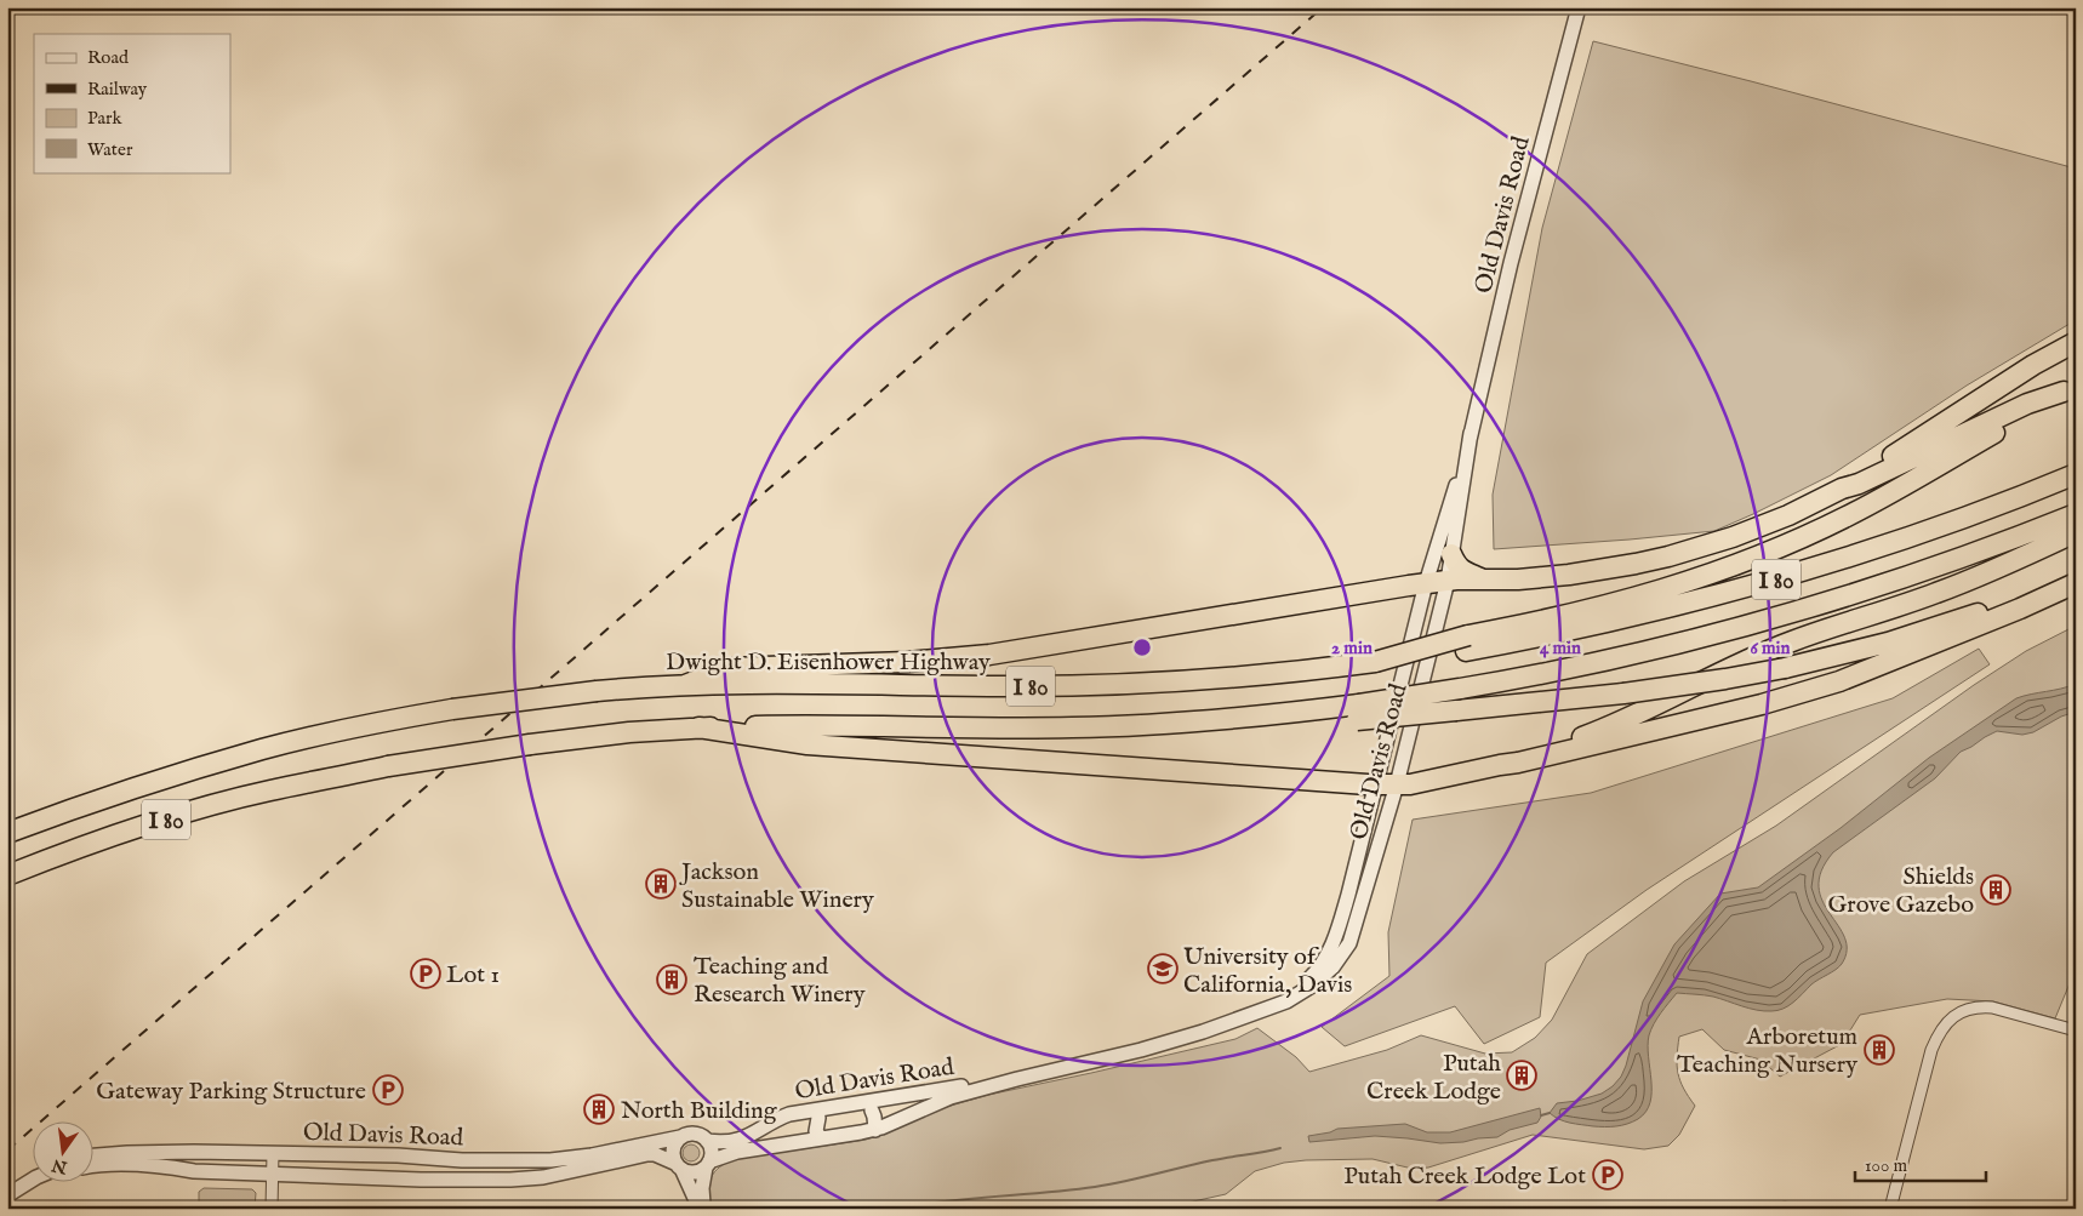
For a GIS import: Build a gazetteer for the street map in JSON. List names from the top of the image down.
{
  "streets": {
    "highway": ["I 80", "Dwight D. Eisenhower Highway"],
    "street": ["Old Davis Road"]
  },
  "places": {
    "building": [
      "Jackson Sustainable Winery",
      "Shields Grove Gazebo",
      "Teaching and Research Winery",
      "Arboretum Teaching Nursery",
      "Putah Creek Lodge",
      "North Building"
    ],
    "school or university": ["University of California, Davis"],
    "parking": ["Lot 1", "Gateway Parking Structure", "Putah Creek Lodge Lot"]
  },
  "legend": [
    "Road",
    "Railway",
    "Park",
    "Water"
  ],
  "scale_bar": "100 m",
  "north": "bottom",
  "rings": ["2 min", "4 min", "6 min"]
}
